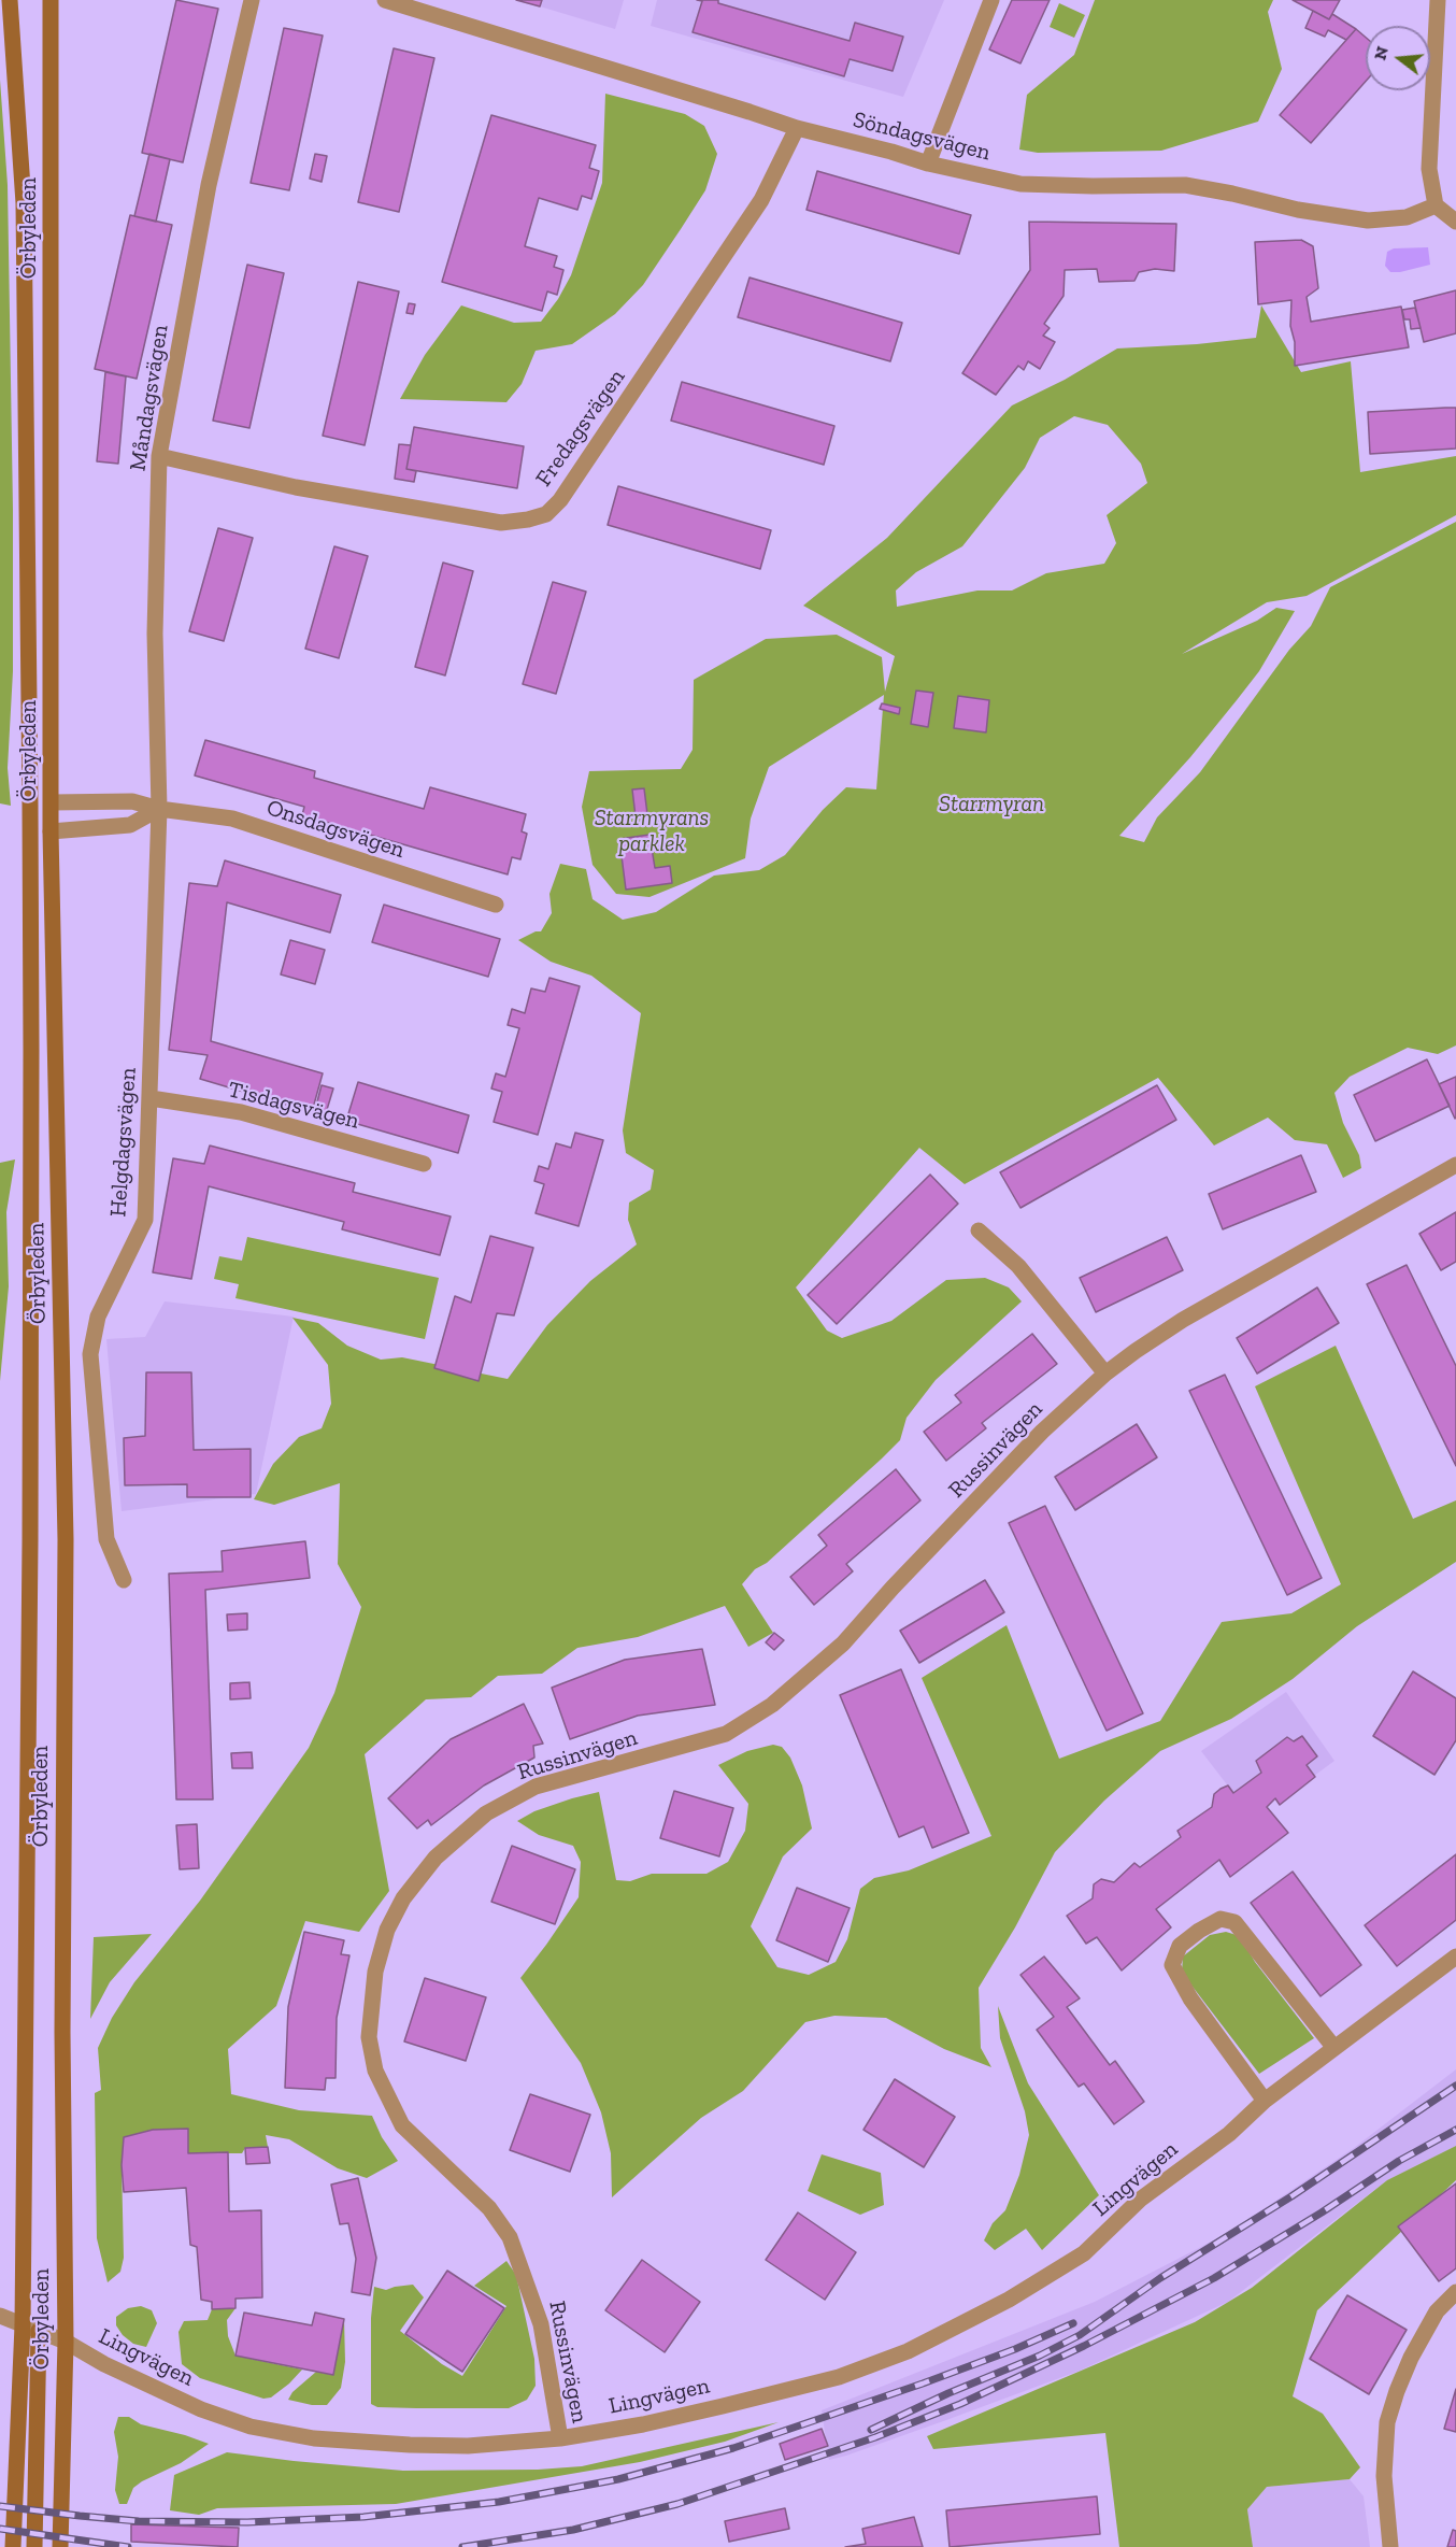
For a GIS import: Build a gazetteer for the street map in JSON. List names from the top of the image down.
{
  "streets": {
    "main road": ["Örbyleden"],
    "street": [
      "Söndagsvägen",
      "Måndagsvägen",
      "Fredagsvägen",
      "Onsdagsvägen",
      "Tisdagsvägen",
      "Helgdagsvägen",
      "Russinvägen",
      "Lingvägen"
    ]
  },
  "crossings": [
    ["Söndagsvägen", "Fredagsvägen"],
    ["Örbyleden", "Onsdagsvägen"],
    ["Örbyleden", "Lingvägen"],
    ["Måndagsvägen", "Fredagsvägen"],
    ["Måndagsvägen", "Onsdagsvägen"],
    ["Måndagsvägen", "Helgdagsvägen"],
    ["Onsdagsvägen", "Helgdagsvägen"],
    ["Tisdagsvägen", "Helgdagsvägen"],
    ["Russinvägen", "Lingvägen"]
  ],
  "parks": ["Starrmyran", "Starrmyrans parklek"],
  "north": "left"
}
